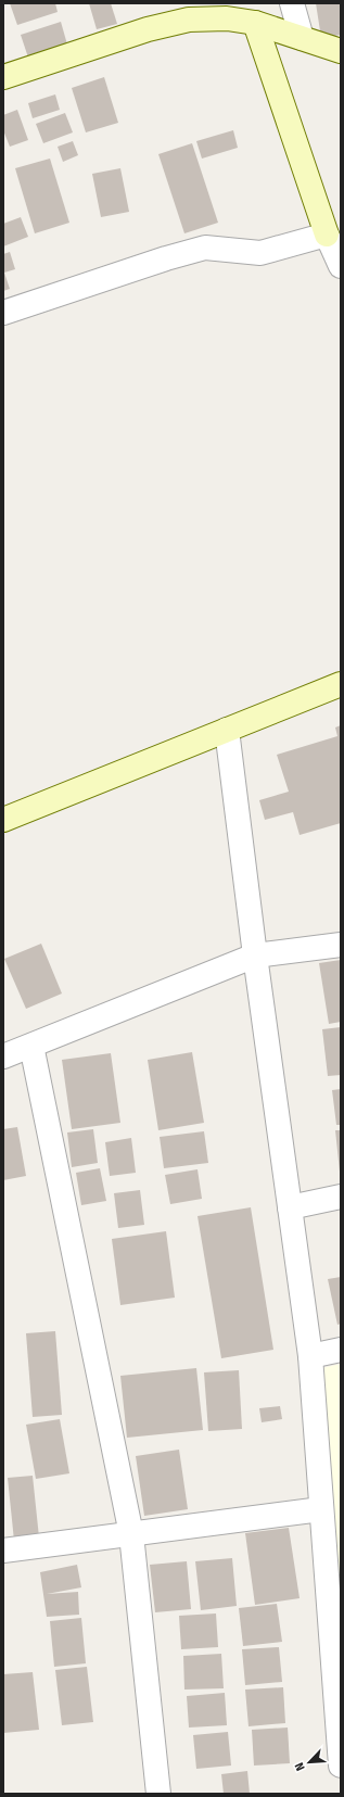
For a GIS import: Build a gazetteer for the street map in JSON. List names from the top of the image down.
{
  "north": "bottom left"
}
